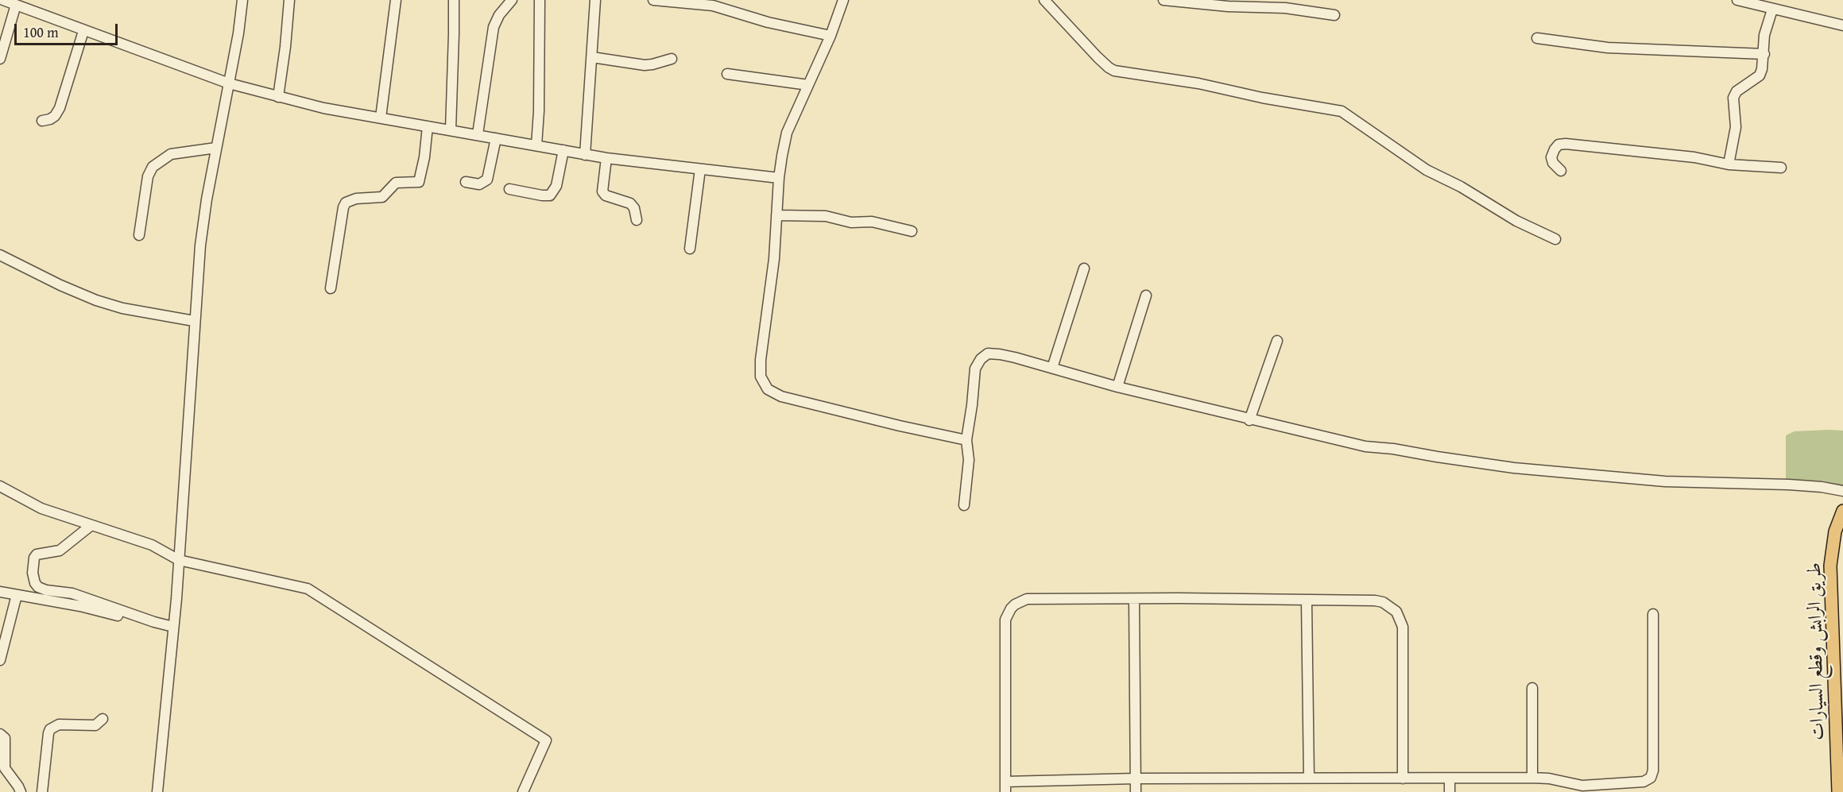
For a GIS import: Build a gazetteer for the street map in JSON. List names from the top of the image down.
{
  "streets": {
    "main road": ["طريق الرابش وقطع السيارات"]
  },
  "scale_bar": "100 m"
}
